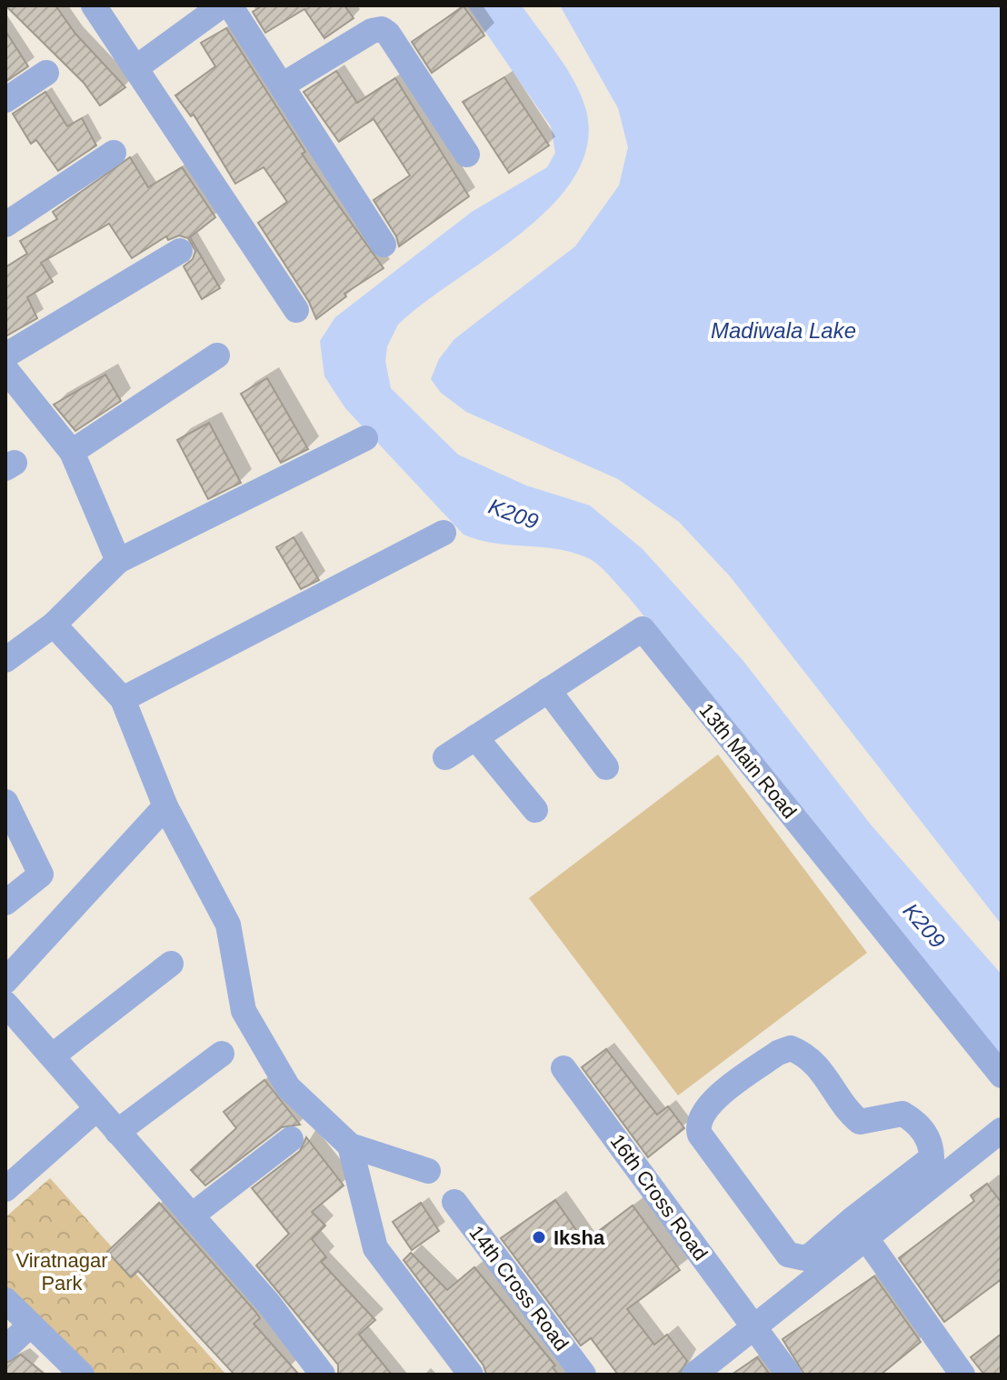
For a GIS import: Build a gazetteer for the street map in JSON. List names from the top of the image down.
{
  "streets": {
    "street": ["13th Main Road", "16th Cross Road", "14th Cross Road"]
  },
  "water": ["Madiwala Lake", "K209"],
  "parks": ["Viratnagar Park"],
  "places": ["Iksha"]
}
